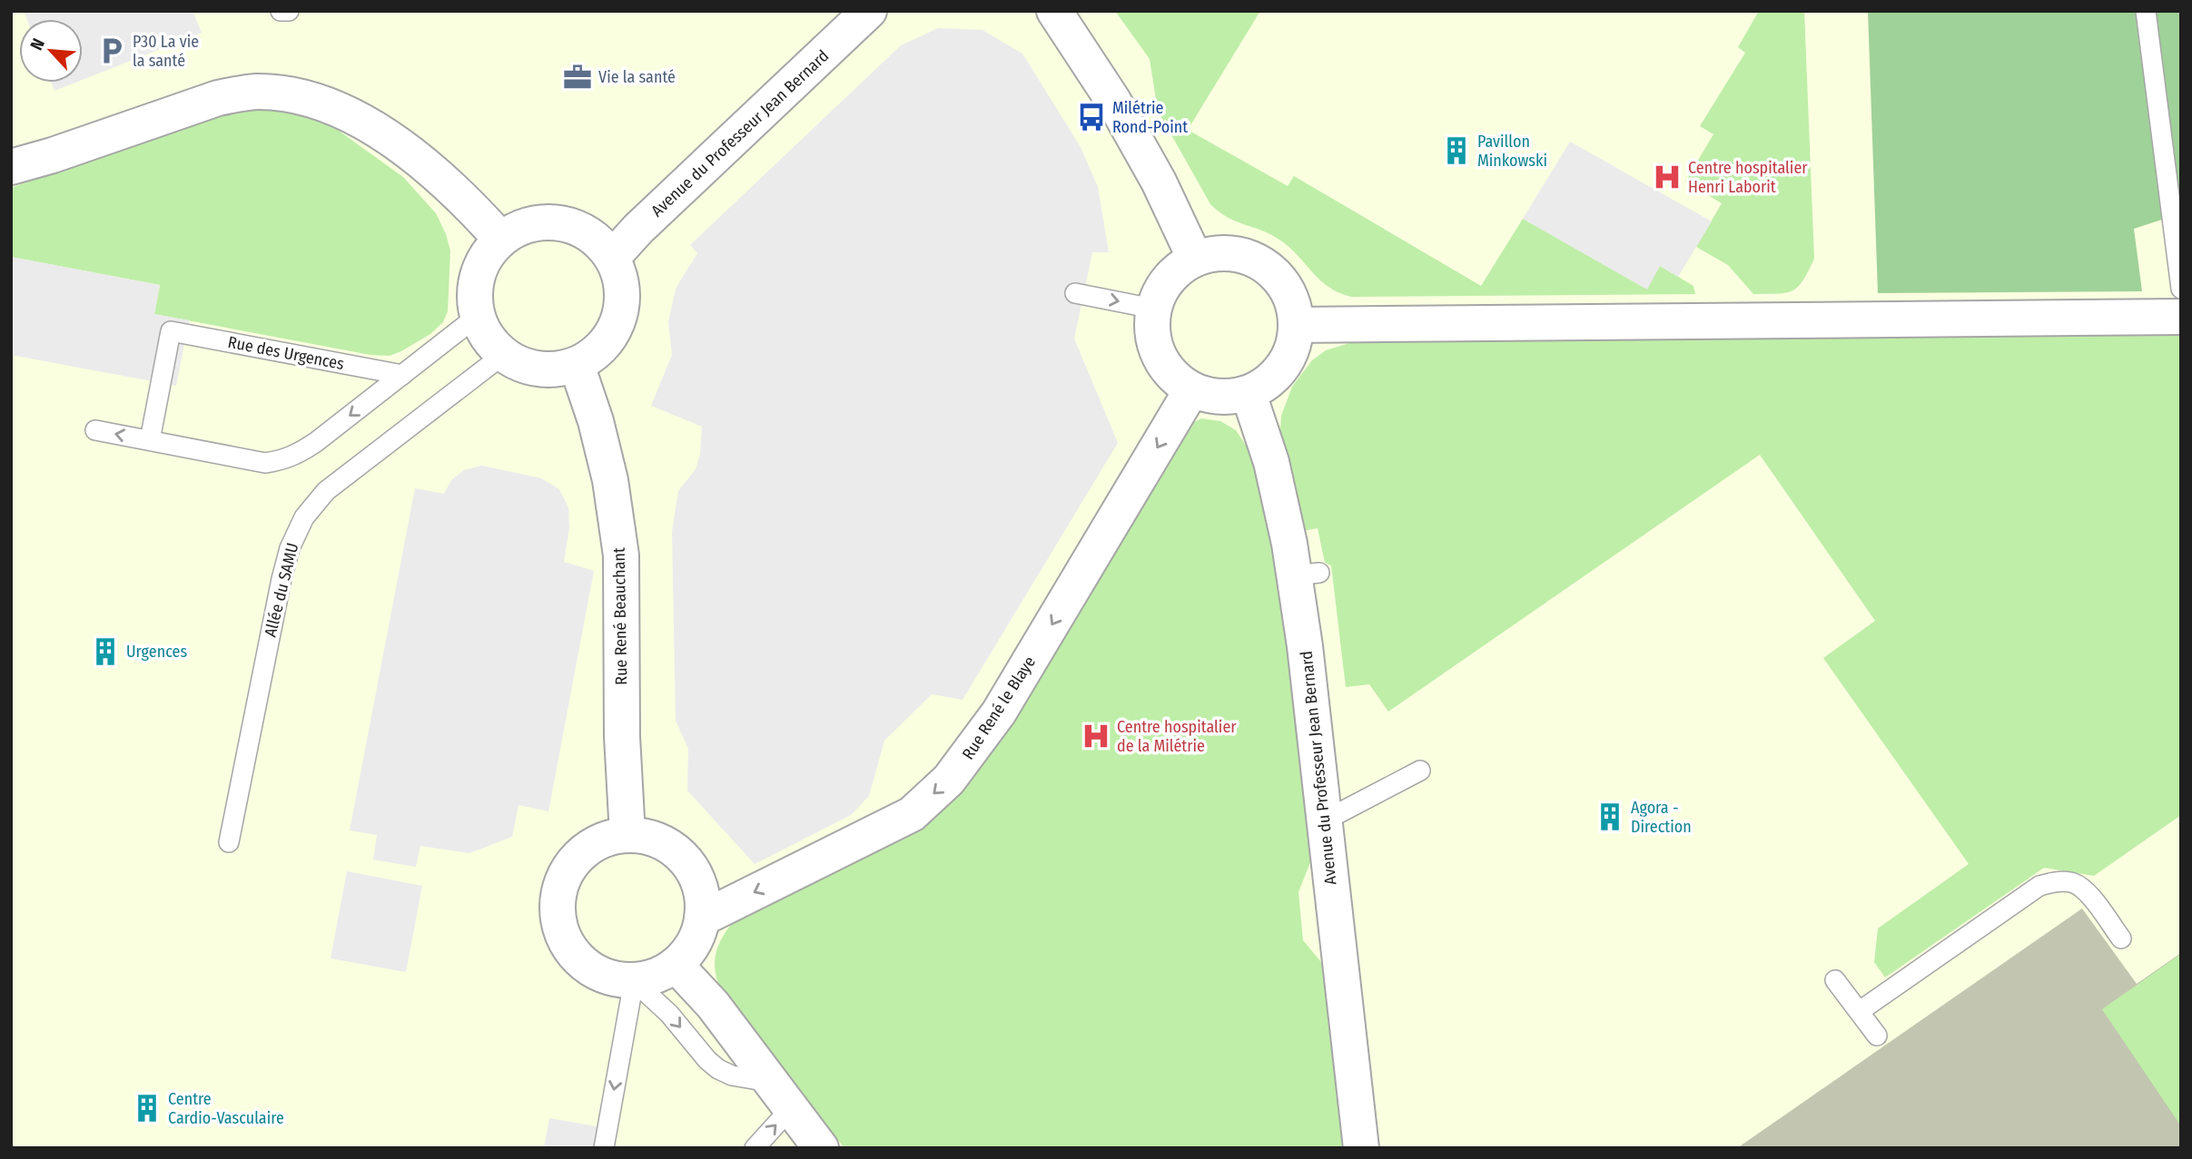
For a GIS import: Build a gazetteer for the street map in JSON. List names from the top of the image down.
{
  "streets": {
    "street": ["Avenue du Professeur Jean Bernard", "Rue René Beauchant", "Rue René le Blaye"],
    "lane": ["Rue des Urgences", "Allée du SAMU"]
  },
  "crossings": [
    ["Avenue du Professeur Jean Bernard", "Allée du SAMU"],
    ["Avenue du Professeur Jean Bernard", "Rue René Beauchant"],
    ["Avenue du Professeur Jean Bernard", "Rue René le Blaye"],
    ["Allée du SAMU", "Rue René Beauchant"],
    ["Rue René Beauchant", "Rue René le Blaye"]
  ],
  "one_way": ["Rue René le Blaye"],
  "places": {
    "parking": ["P30 La vie la santé"],
    "office": ["Vie la santé"],
    "bus stop": ["Milétrie Rond-Point"],
    "building": [
      "Pavillon Minkowski",
      "Urgences",
      "Agora - Direction",
      "Centre Cardio-Vasculaire"
    ],
    "hospital": ["Centre hospitalier Henri Laborit", "Centre hospitalier de la Milétrie"]
  },
  "north": "top left"
}
